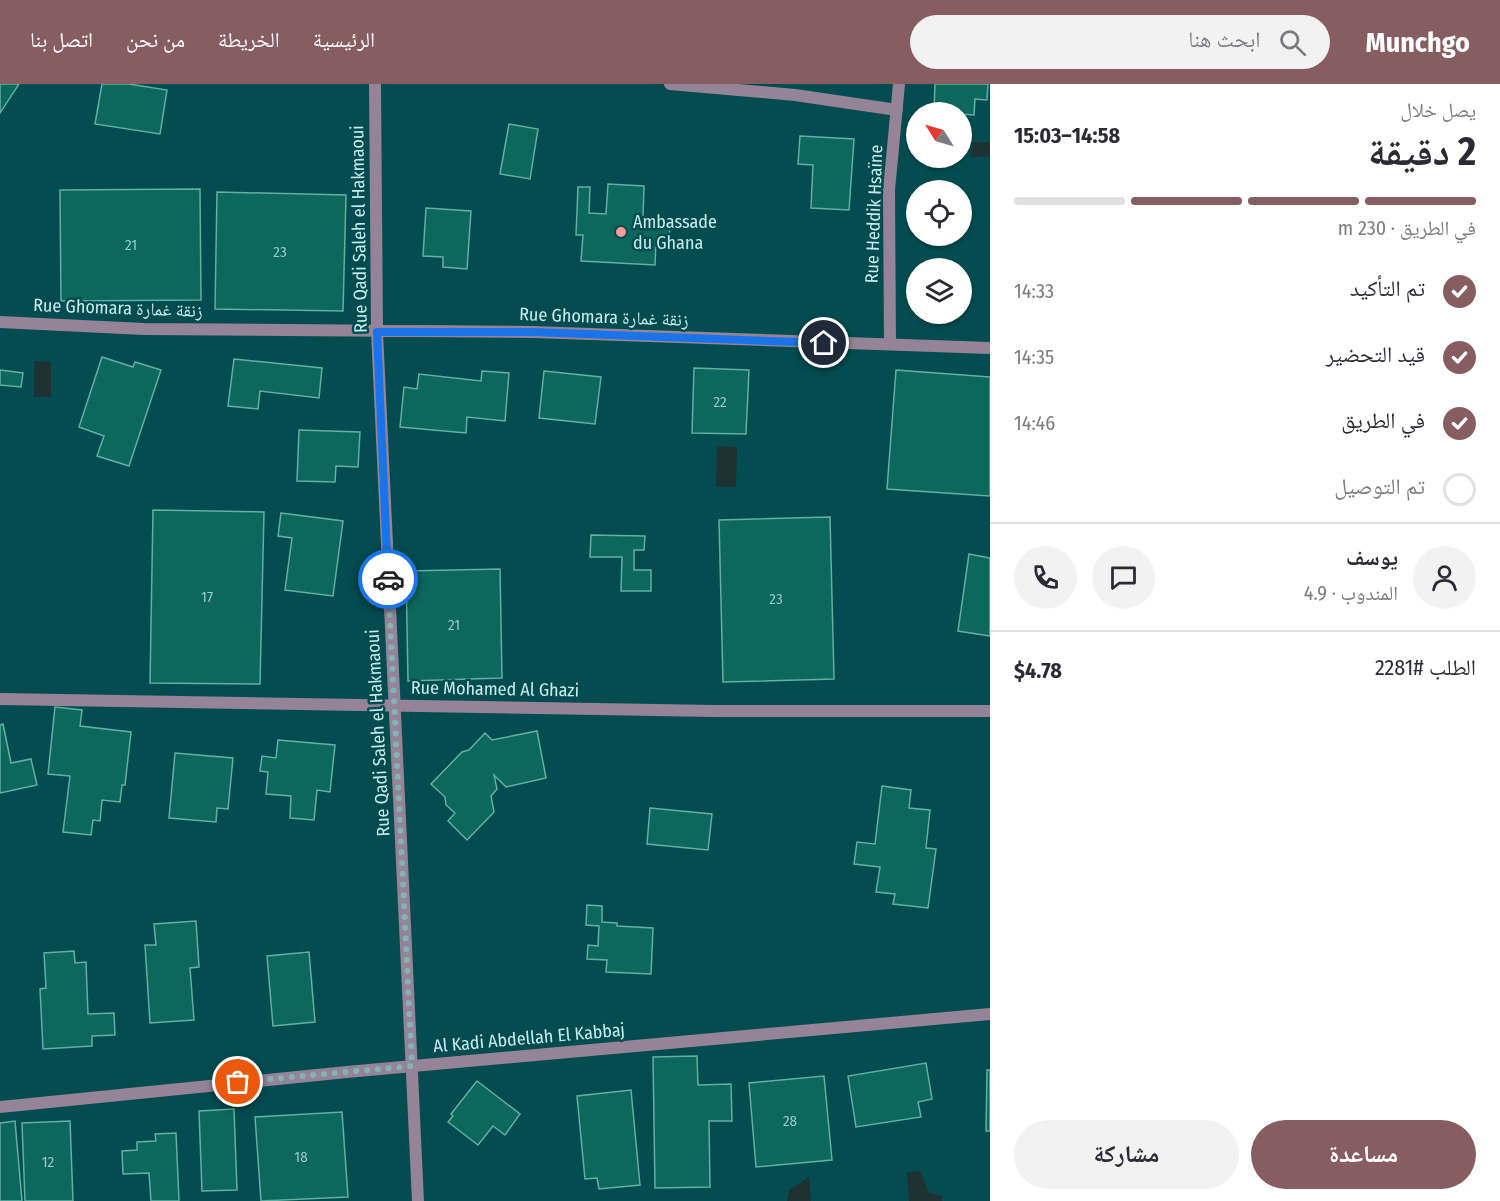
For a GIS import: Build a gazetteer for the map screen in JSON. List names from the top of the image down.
{
  "streets": {
    "street": [
      "Rue Heddik Hsaïne",
      "Rue Qadi Saleh el Hakmaoui",
      "Rue Ghomara زنقة غمارة",
      "Rue Mohamed Al Ghazi",
      "Al Kadi Abdellah El Kabbaj"
    ]
  },
  "crossings": [
    ["Rue Heddik Hsaïne", "Rue Ghomara زنقة غمارة"],
    ["Rue Qadi Saleh el Hakmaoui", "Rue Ghomara زنقة غمارة"],
    ["Rue Qadi Saleh el Hakmaoui", "Rue Mohamed Al Ghazi"],
    ["Rue Qadi Saleh el Hakmaoui", "Al Kadi Abdellah El Kabbaj"]
  ],
  "places": ["Ambassade du Ghana"],
  "house_numbers": [
    "21",
    "23",
    "22",
    "17",
    "23",
    "21",
    "28",
    "18",
    "12"
  ],
  "north": "top left",
  "page": {
    "header": "Munchgo",
    "search": "ابحث هنا",
    "nav": [
      "الرئيسية",
      "الخريطة",
      "من نحن",
      "اتصل بنا"
    ],
    "heading": ["2 دقيقة", "يصل خلال", "14:58–15:03"],
    "panel": [
      "يوسف",
      "المندوب · 4.9",
      "الطلب #2281",
      "$4.78"
    ],
    "bar": "في الطريق · 230 m",
    "list": [
      ["تم التأكيد", "14:33"],
      ["قيد التحضير", "14:35"],
      ["في الطريق", "14:46"],
      "تم التوصيل"
    ],
    "buttons": ["مساعدة", "مشاركة"]
  }
}
